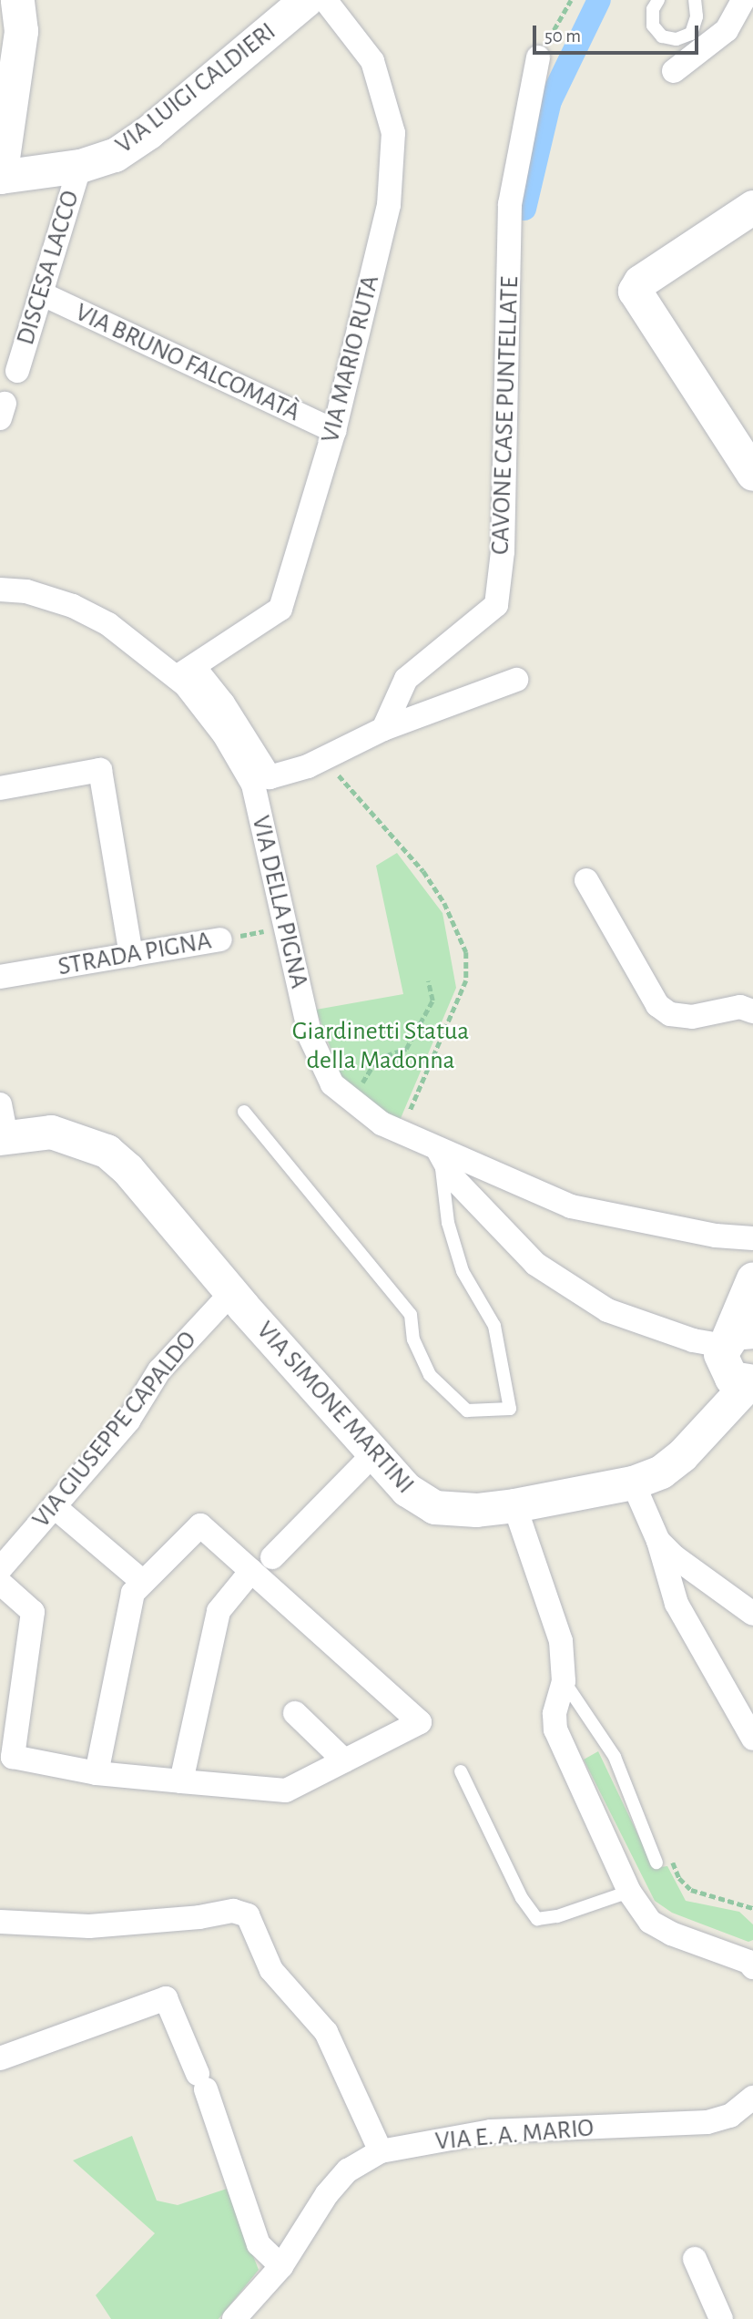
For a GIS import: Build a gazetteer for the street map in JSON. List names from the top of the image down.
{
  "streets": {
    "main road": ["VIA LUIGI CALDIERI", "VIA SIMONE MARTINI"],
    "street": [
      "DISCESA LACCO",
      "VIA MARIO RUTA",
      "VIA BRUNO FALCOMATÀ",
      "CAVONE CASE PUNTELLATE",
      "VIA DELLA PIGNA",
      "STRADA PIGNA",
      "VIA GIUSEPPE CAPALDO",
      "VIA E. A. MARIO"
    ]
  },
  "crossings": [
    ["VIA LUIGI CALDIERI", "DISCESA LACCO"],
    ["DISCESA LACCO", "VIA BRUNO FALCOMATÀ"],
    ["VIA MARIO RUTA", "VIA BRUNO FALCOMATÀ"],
    ["VIA MARIO RUTA", "VIA DELLA PIGNA"],
    ["VIA SIMONE MARTINI", "VIA GIUSEPPE CAPALDO"]
  ],
  "parks": ["Giardinetti Statua della Madonna"],
  "scale_bar": "50 m"
}
